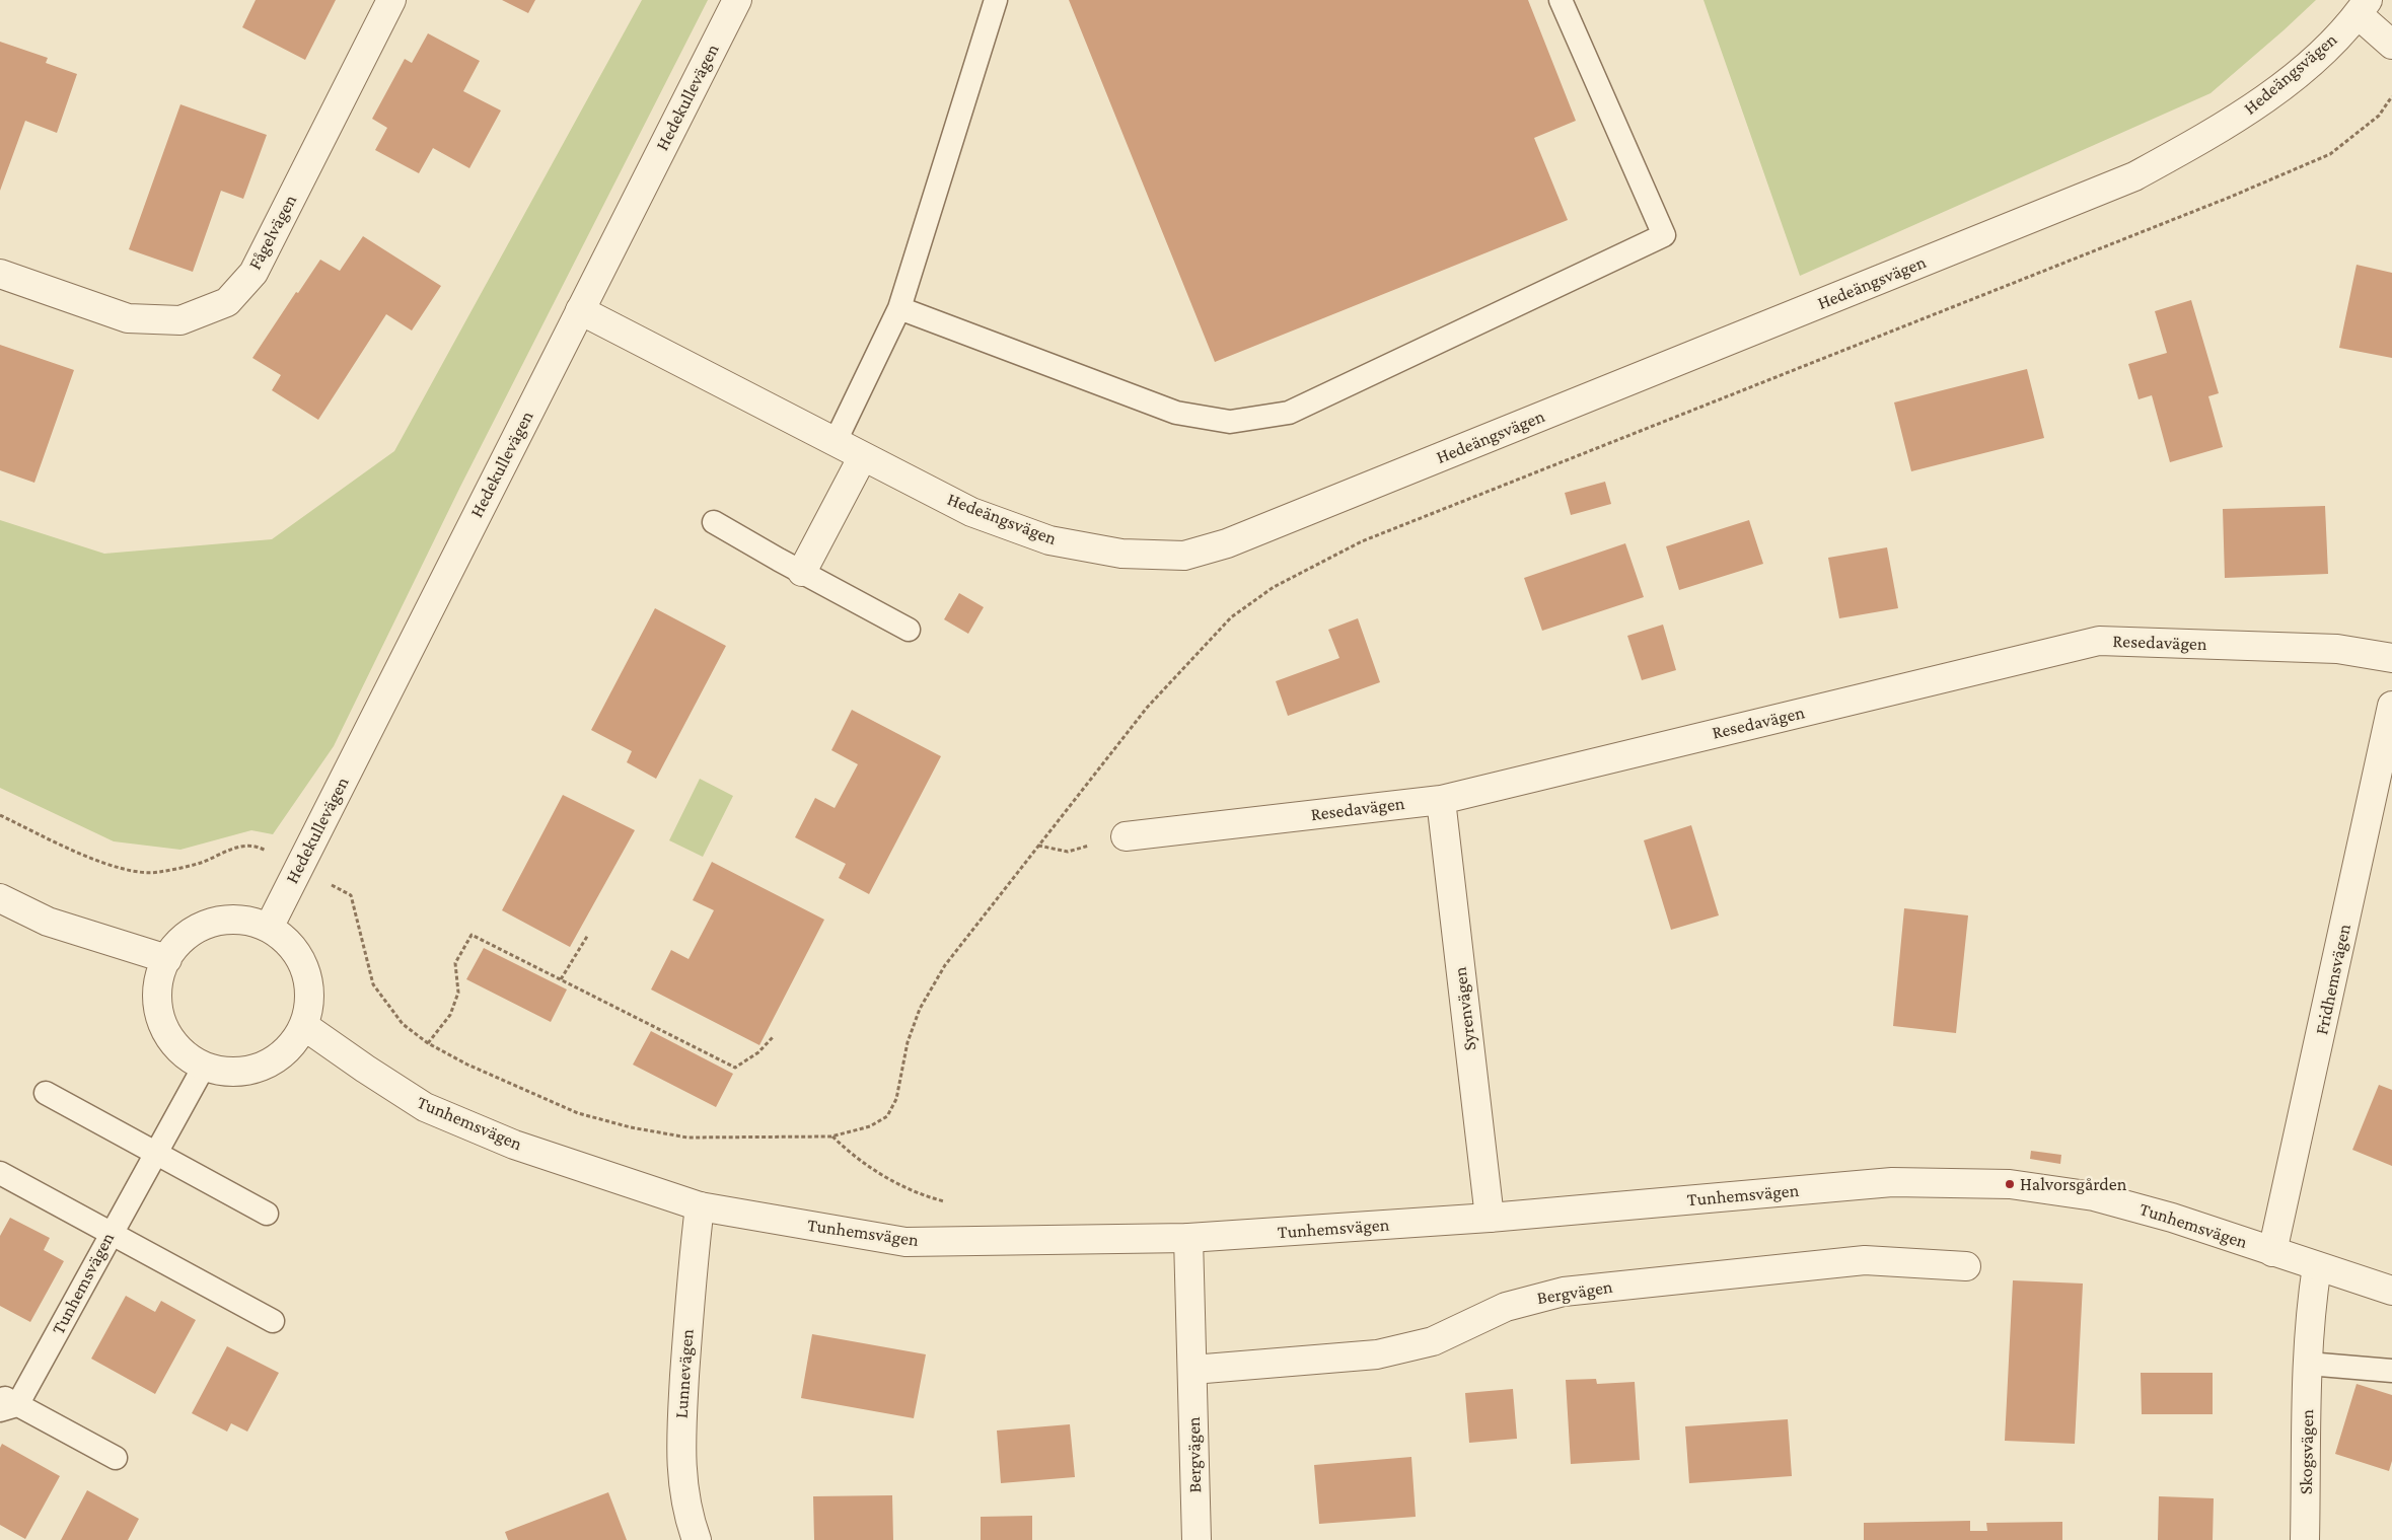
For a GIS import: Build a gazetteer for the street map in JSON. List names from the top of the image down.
{
  "streets": {
    "street": [
      "Hedeängsvägen",
      "Hedekullevägen",
      "Fågelvägen",
      "Resedavägen",
      "Fridhemsvägen",
      "Syrenvägen",
      "Tunhemsvägen",
      "Bergvägen",
      "Lunnevägen",
      "Skogsvägen"
    ]
  },
  "crossings": [
    ["Hedeängsvägen", "Hedekullevägen"],
    ["Hedekullevägen", "Tunhemsvägen"],
    ["Resedavägen", "Syrenvägen"],
    ["Fridhemsvägen", "Tunhemsvägen"],
    ["Syrenvägen", "Tunhemsvägen"],
    ["Tunhemsvägen", "Bergvägen"],
    ["Tunhemsvägen", "Lunnevägen"],
    ["Tunhemsvägen", "Skogsvägen"]
  ],
  "places": ["Halvorsgården"]
}
